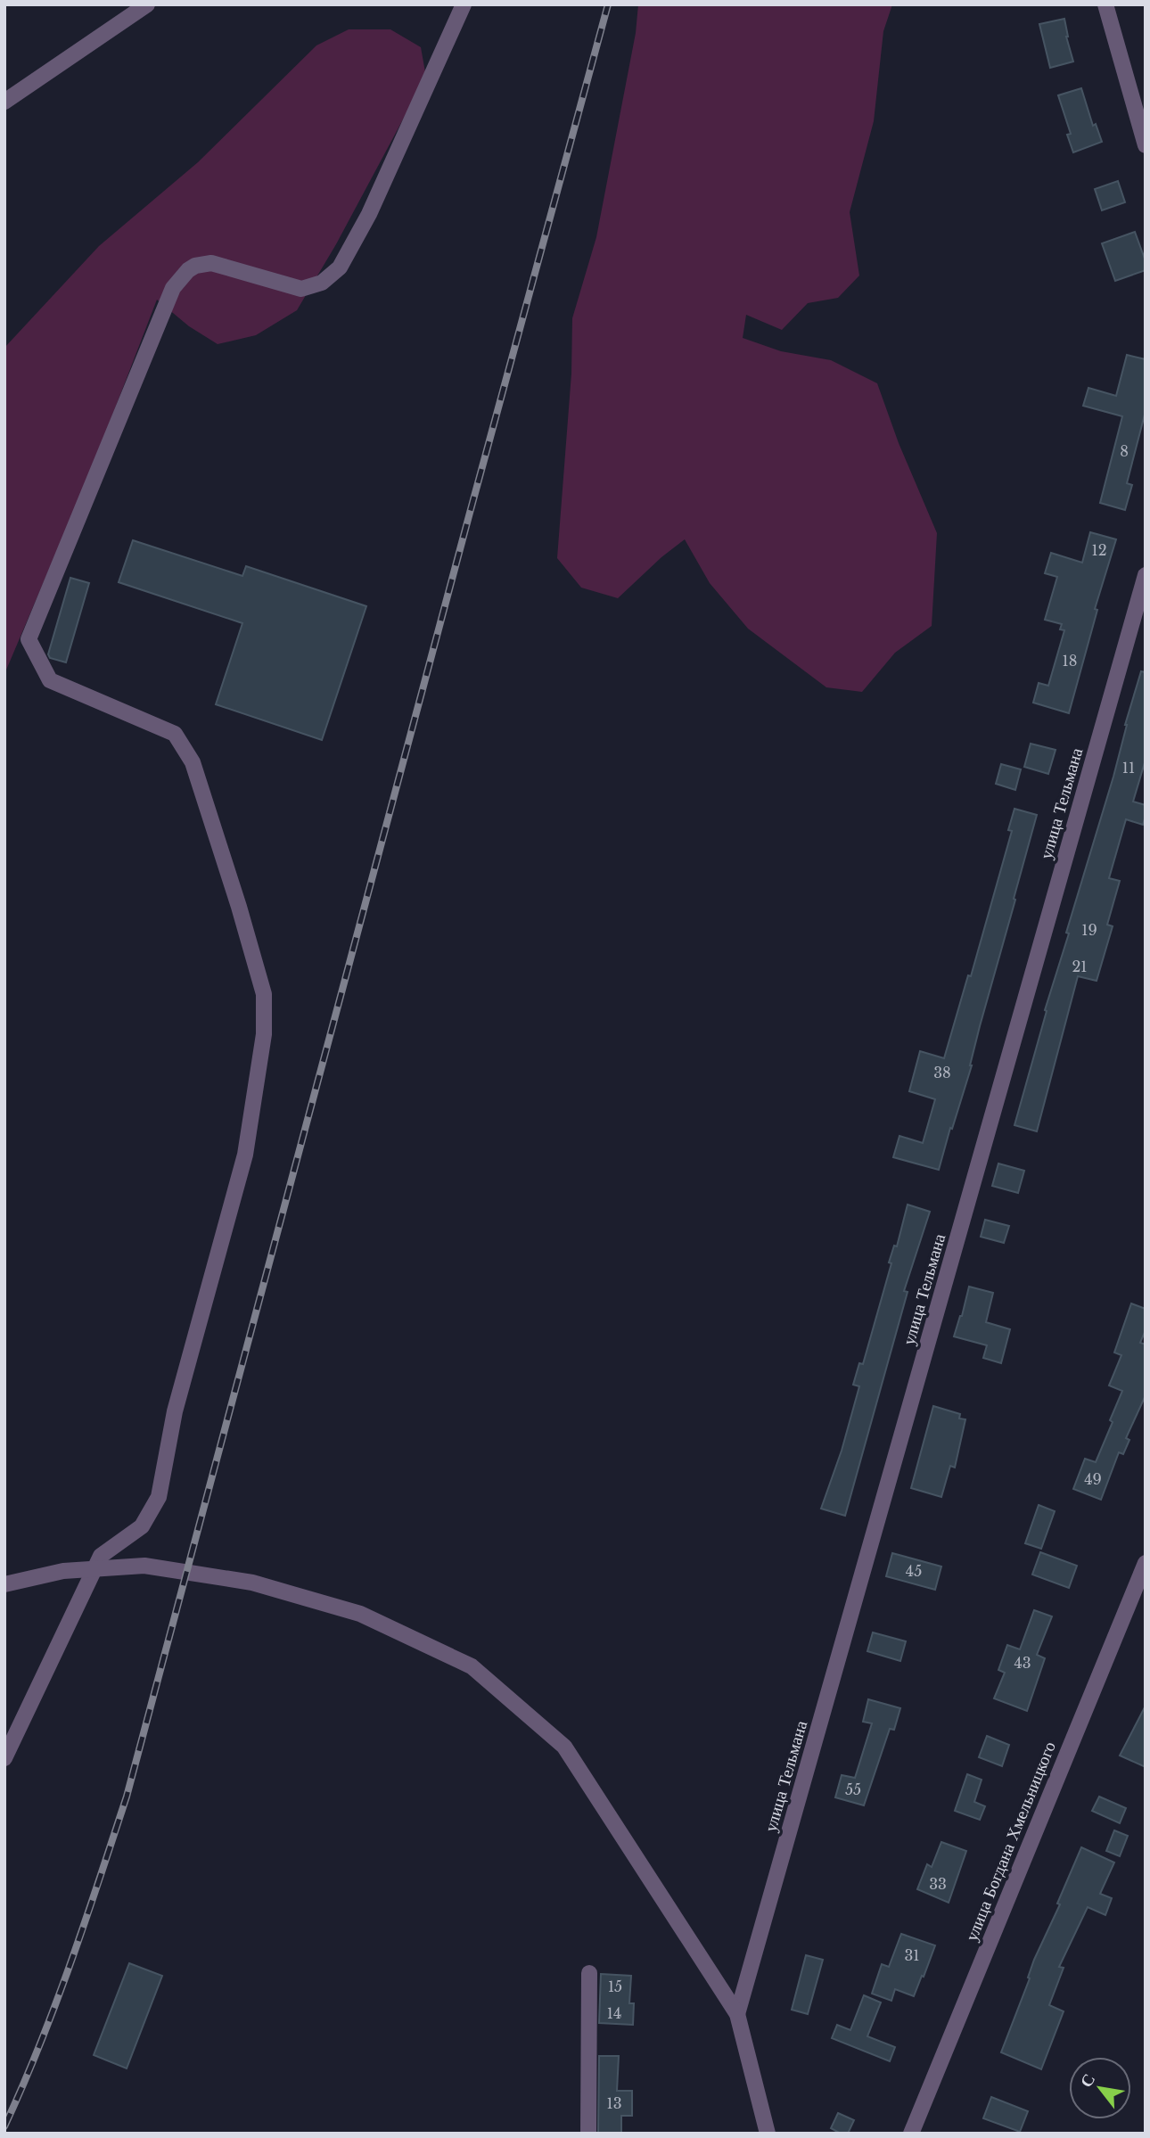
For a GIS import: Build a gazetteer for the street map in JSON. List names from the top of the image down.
{
  "streets": {
    "street": ["улица Тельмана", "улица Богдана Хмельницкого"]
  },
  "house_numbers": [
    "8",
    "12",
    "18",
    "11",
    "19",
    "21",
    "38",
    "49",
    "45",
    "43",
    "55",
    "33",
    "31",
    "15",
    "14",
    "13"
  ],
  "north": "top left"
}
